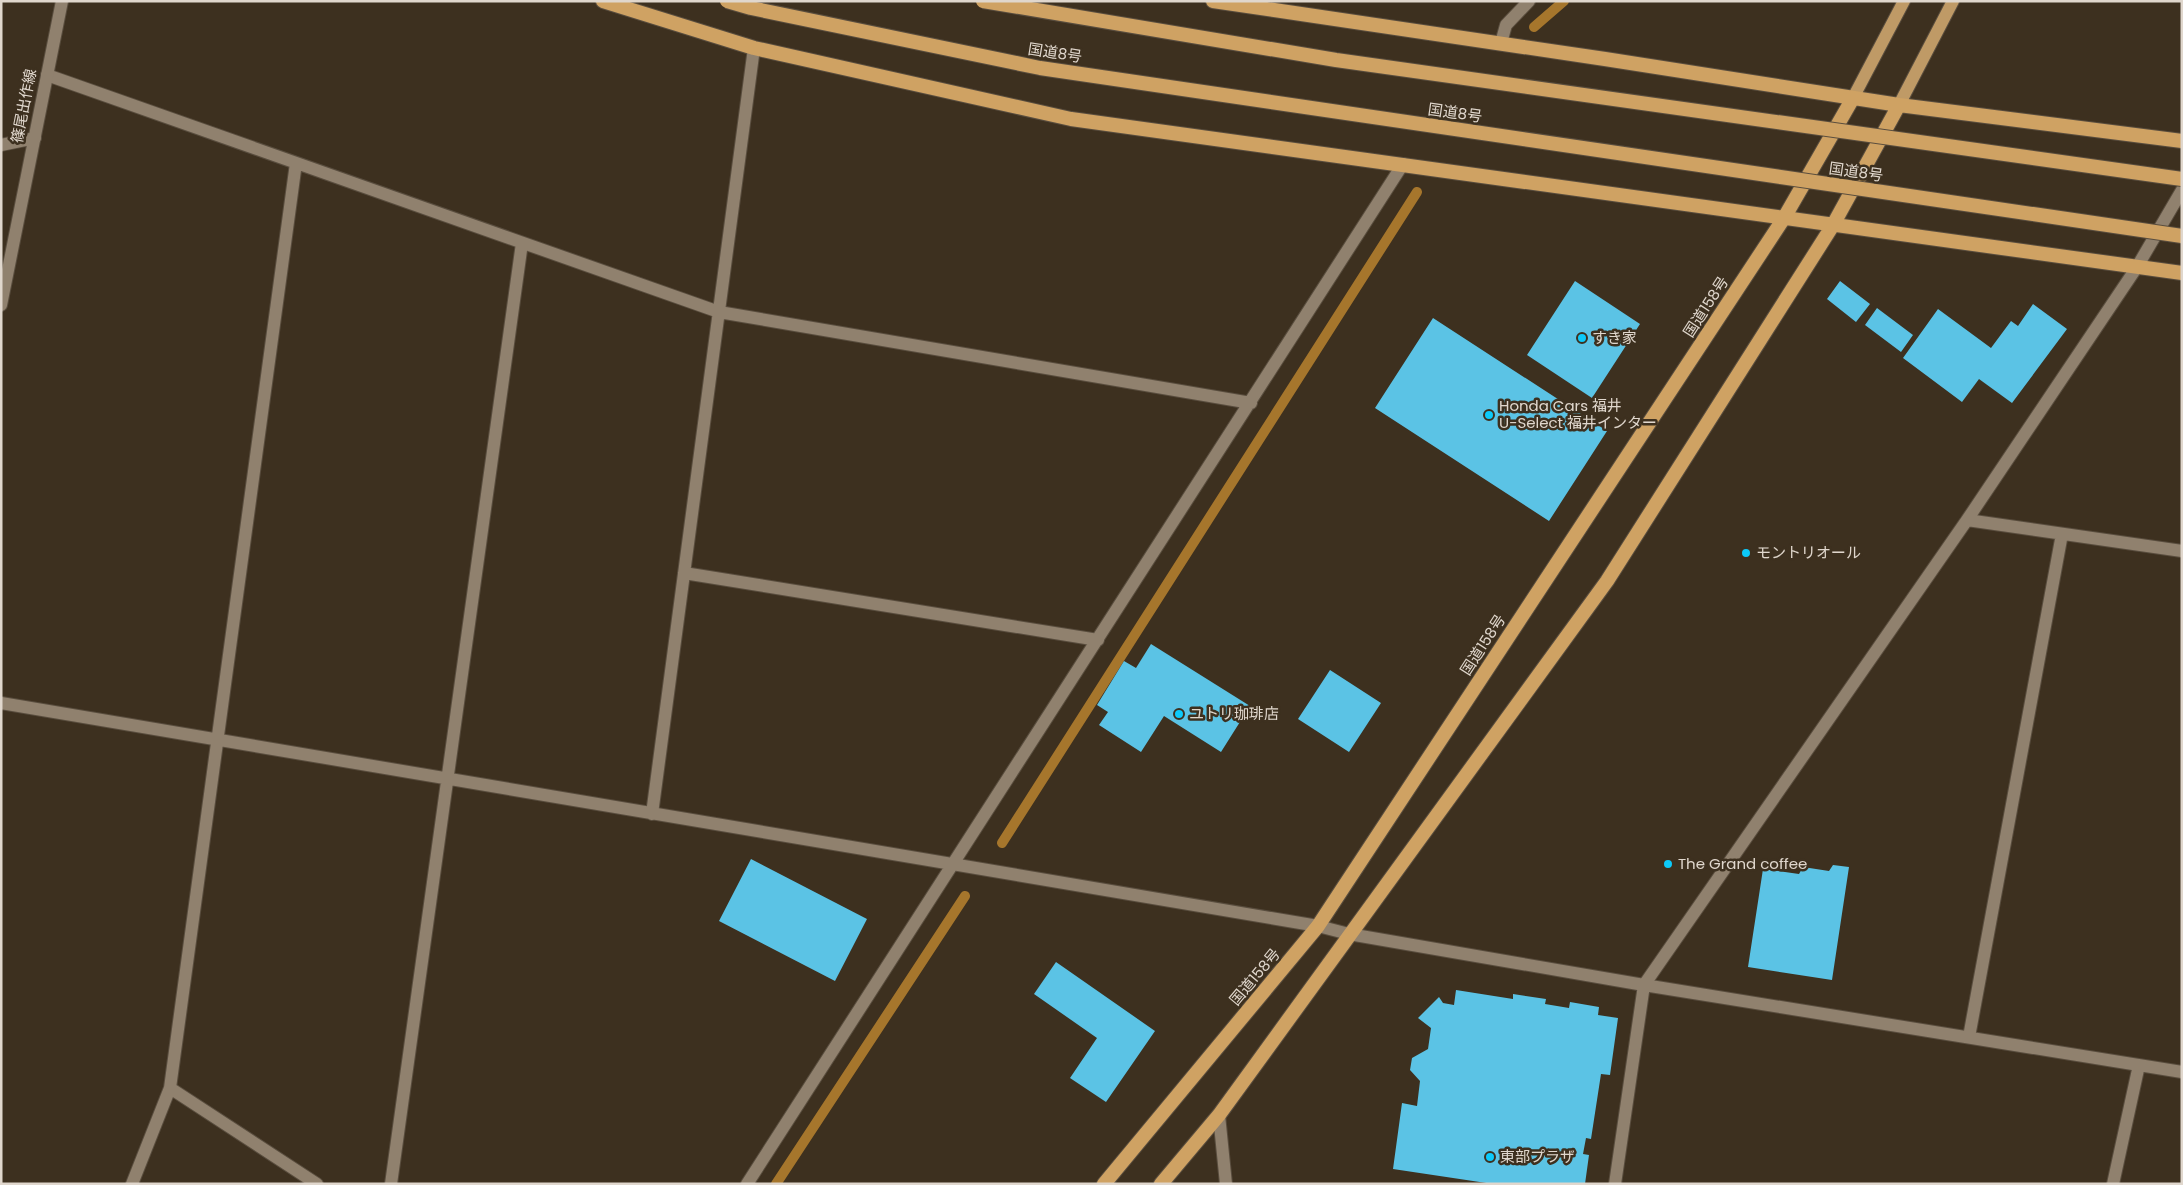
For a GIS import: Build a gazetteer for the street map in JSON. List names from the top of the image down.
{
  "streets": {
    "highway": ["国道8号", "国道158号"],
    "street": ["篠尾出作線"]
  },
  "places": [
    "すき家",
    "Honda Cars 福井 U-Select 福井インター",
    "モントリオール",
    "ユトリ珈琲店",
    "The Grand coffee",
    "東部プラザ"
  ]
}
